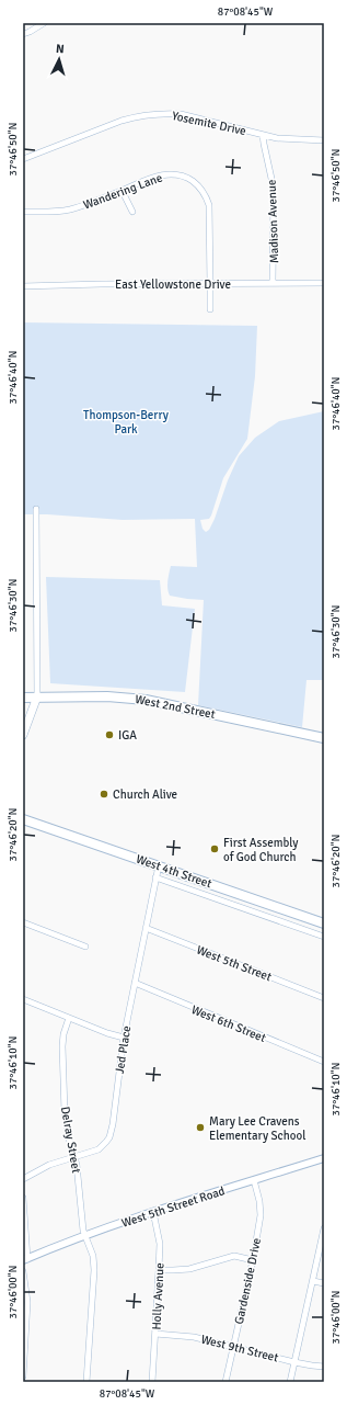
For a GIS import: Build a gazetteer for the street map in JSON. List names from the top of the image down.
{
  "streets": {
    "main road": ["West 2nd Street", "West 4th Street"],
    "street": [
      "Yosemite Drive",
      "Wandering Lane",
      "Madison Avenue",
      "East Yellowstone Drive",
      "West 5th Street",
      "West 6th Street",
      "Jed Place",
      "Delray Street",
      "West 5th Street Road",
      "Gardenside Drive",
      "Holly Avenue",
      "West 9th Street"
    ]
  },
  "crossings": [
    ["Yosemite Drive", "Madison Avenue"],
    ["Wandering Lane", "East Yellowstone Drive"],
    ["Madison Avenue", "East Yellowstone Drive"],
    ["West 4th Street", "Jed Place"],
    ["West 5th Street", "Jed Place"],
    ["West 6th Street", "Jed Place"],
    ["Jed Place", "Delray Street"],
    ["Delray Street", "West 5th Street Road"],
    ["West 5th Street Road", "Gardenside Drive"],
    ["West 5th Street Road", "Holly Avenue"],
    ["Gardenside Drive", "West 9th Street"],
    ["Holly Avenue", "West 9th Street"]
  ],
  "parks": ["Thompson-Berry Park"],
  "places": [
    "IGA",
    "Church Alive",
    "First Assembly of God Church",
    "Mary Lee Cravens Elementary School"
  ],
  "north": "top",
  "coordinates": [
    "87°08'45\"W",
    "37°46'50\"N",
    "37°46'40\"N",
    "37°46'30\"N",
    "37°46'20\"N",
    "37°46'10\"N",
    "37°46'00\"N"
  ]
}
